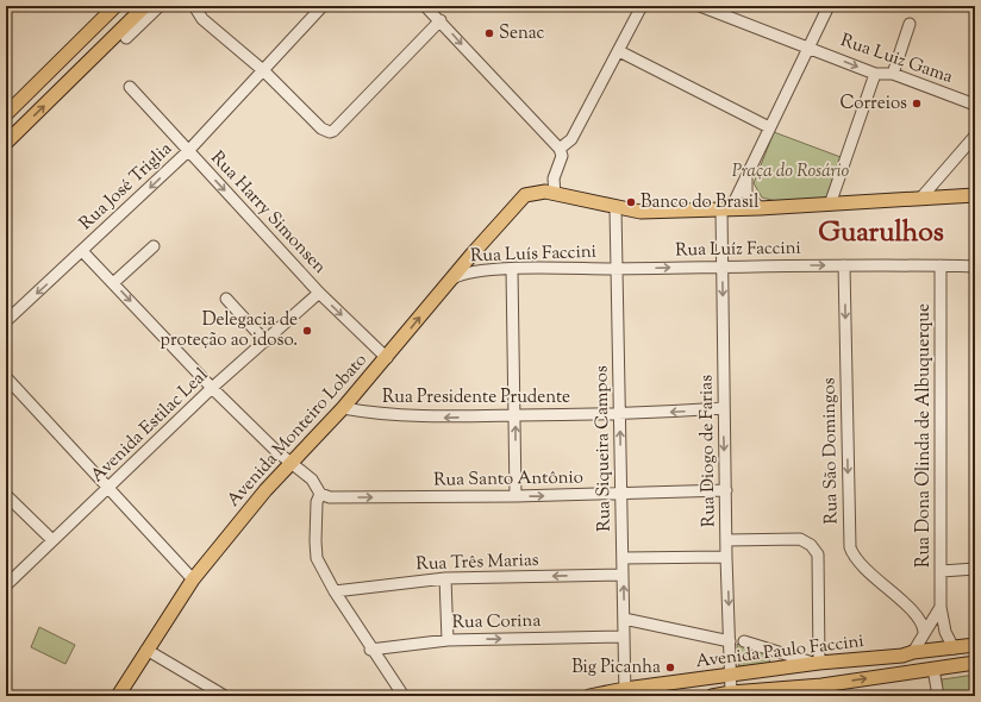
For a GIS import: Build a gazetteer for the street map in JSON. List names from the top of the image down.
{
  "streets": {
    "main road": ["Avenida Monteiro Lobato", "Avenida Paulo Faccini"],
    "street": [
      "Rua Luiz Gama",
      "Rua José Triglia",
      "Rua Harry Simonsen",
      "Rua Luíz Faccini",
      "Rua Luís Faccini",
      "Rua Presidente Prudente",
      "Avenida Estilac Leal",
      "Rua Dona Olinda de Albuquerque",
      "Rua Siqueira Campos",
      "Rua Diogo de Farias",
      "Rua São Domingos",
      "Rua Santo Antônio",
      "Rua Três Marias",
      "Rua Corina"
    ]
  },
  "crossings": [
    ["Rua José Triglia", "Rua Harry Simonsen"],
    ["Rua Harry Simonsen", "Avenida Estilac Leal"],
    ["Rua Harry Simonsen", "Avenida Monteiro Lobato"],
    ["Rua Luíz Faccini", "Rua Luís Faccini"],
    ["Rua Luíz Faccini", "Rua Dona Olinda de Albuquerque"],
    ["Rua Luíz Faccini", "Rua Siqueira Campos"],
    ["Rua Luíz Faccini", "Rua Diogo de Farias"],
    ["Rua Luíz Faccini", "Rua São Domingos"],
    ["Rua Luís Faccini", "Avenida Monteiro Lobato"],
    ["Rua Luís Faccini", "Rua Siqueira Campos"],
    ["Rua Presidente Prudente", "Avenida Monteiro Lobato"],
    ["Rua Presidente Prudente", "Rua Siqueira Campos"],
    ["Rua Presidente Prudente", "Rua Diogo de Farias"],
    ["Rua Dona Olinda de Albuquerque", "Avenida Paulo Faccini"],
    ["Rua Siqueira Campos", "Rua Santo Antônio"],
    ["Rua Siqueira Campos", "Rua Três Marias"],
    ["Rua Siqueira Campos", "Rua Corina"],
    ["Rua Siqueira Campos", "Avenida Paulo Faccini"],
    ["Rua Diogo de Farias", "Rua Santo Antônio"],
    ["Rua Diogo de Farias", "Avenida Paulo Faccini"]
  ],
  "one_way": [
    "Rua José Triglia",
    "Rua Harry Simonsen",
    "Rua Luíz Faccini",
    "Rua Presidente Prudente",
    "Rua Diogo de Farias",
    "Rua São Domingos",
    "Rua Santo Antônio",
    "Rua Três Marias",
    "Rua Corina"
  ],
  "districts": ["Guarulhos"],
  "parks": ["Praça do Rosário"],
  "places": [
    "Senac",
    "Correios",
    "Banco do Brasil",
    "Delegacia de proteção ao idoso.",
    "Big Picanha"
  ]
}
